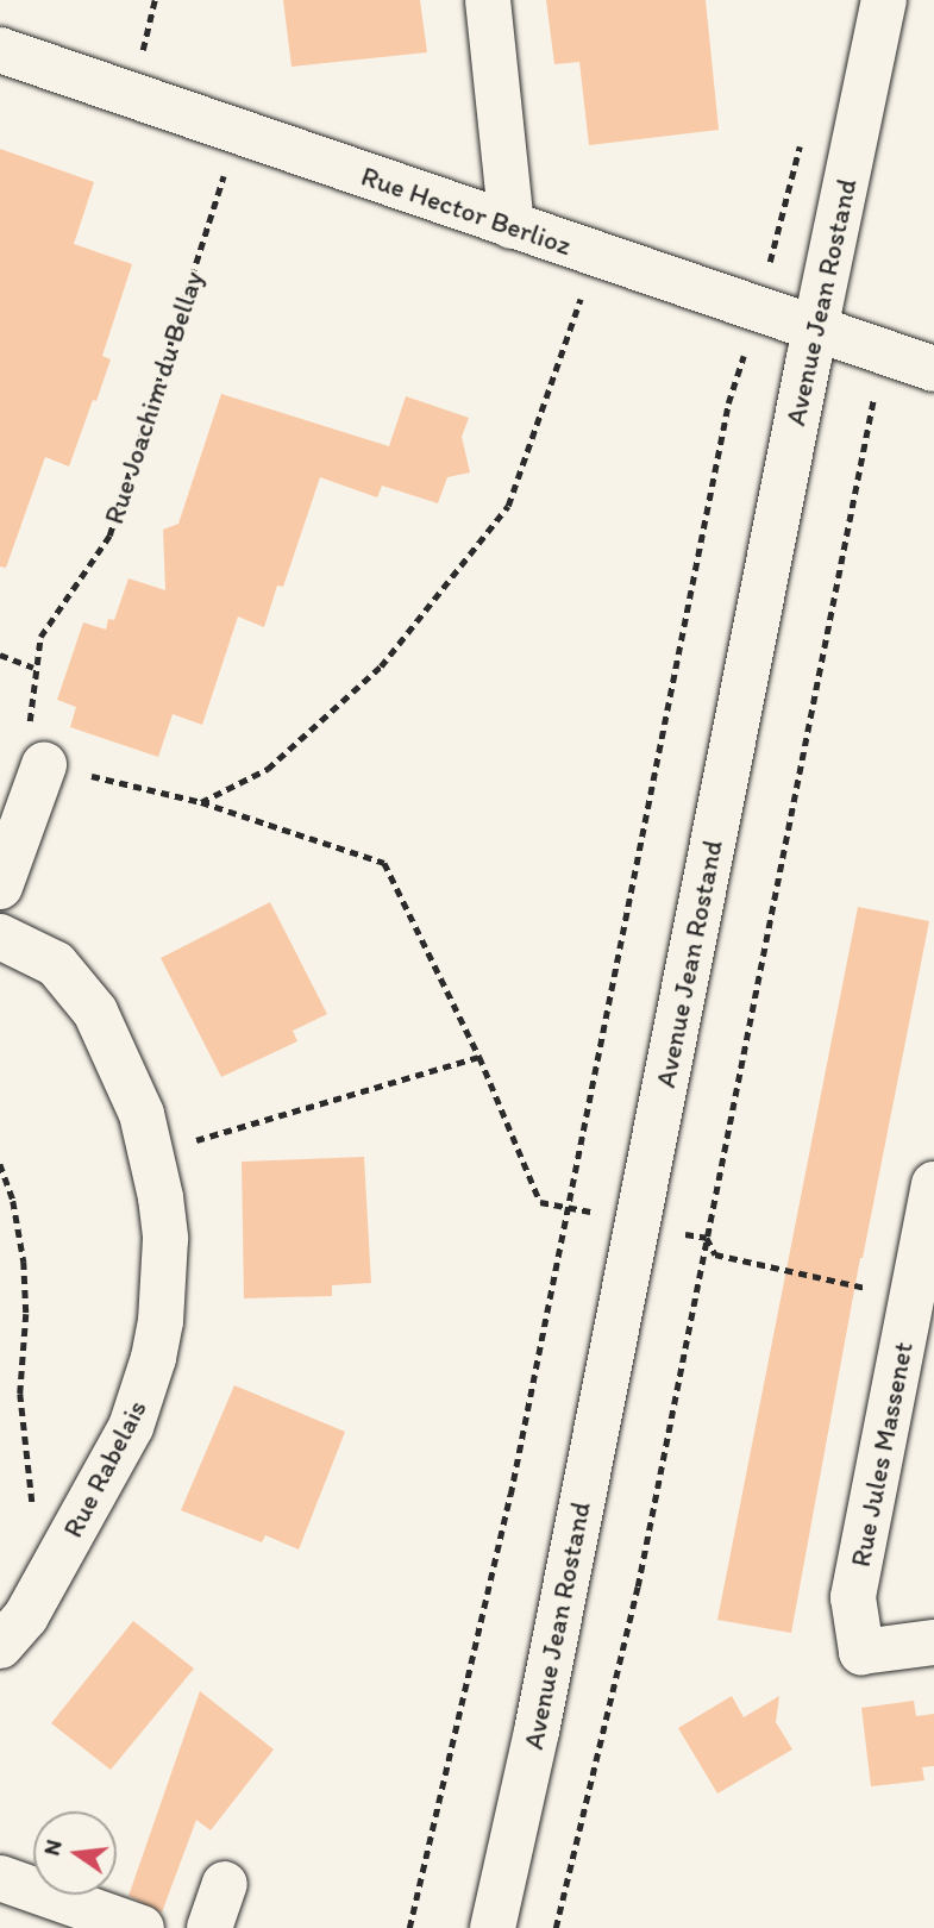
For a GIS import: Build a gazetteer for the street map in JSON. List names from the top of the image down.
{
  "streets": {
    "street": [
      "Rue Hector Berlioz",
      "Avenue Jean Rostand",
      "Rue Jules Massenet",
      "Rue Rabelais"
    ],
    "path": ["Rue Joachim du Bellay"]
  },
  "crossings": [
    ["Rue Hector Berlioz", "Avenue Jean Rostand"],
    ["Rue Hector Berlioz", "Rue Joachim du Bellay"]
  ],
  "north": "left"
}
